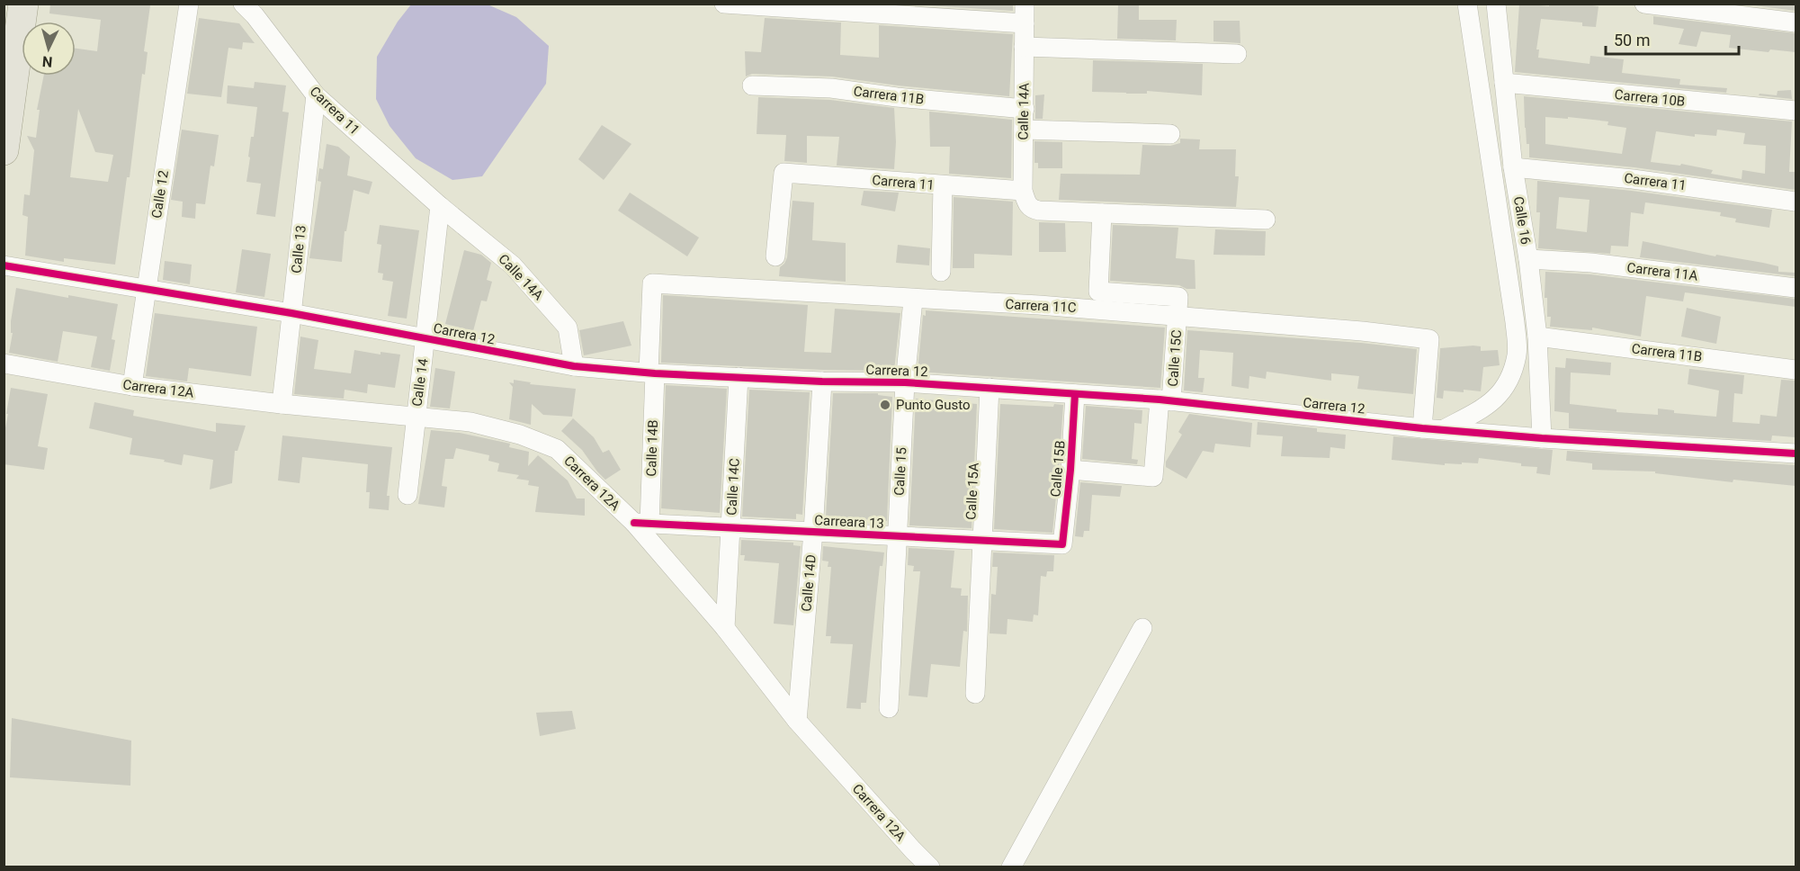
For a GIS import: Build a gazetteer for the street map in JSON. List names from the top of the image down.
{
  "streets": {
    "street": [
      "Carrera 11B",
      "Carrera 10B",
      "Carrera 11",
      "Calle 14A",
      "Calle 12",
      "Calle 16",
      "Calle 13",
      "Carrera 11A",
      "Carrera 11C",
      "Carrera 12",
      "Calle 15C",
      "Calle 14",
      "Carrera 12A",
      "Calle 14B",
      "Calle 15B",
      "Calle 15",
      "Calle 14C",
      "Calle 15A",
      "Carreara 13",
      "Calle 14D"
    ]
  },
  "crossings": [
    ["Carrera 11B", "Calle 14A"],
    ["Carrera 11B", "Calle 16"],
    ["Carrera 10B", "Calle 16"],
    ["Carrera 11", "Calle 14A"],
    ["Carrera 11", "Calle 16"],
    ["Carrera 11", "Calle 13"],
    ["Carrera 11", "Calle 14"],
    ["Calle 14A", "Carrera 12"],
    ["Calle 14A", "Calle 14"],
    ["Calle 12", "Carrera 12"],
    ["Calle 12", "Carrera 12A"],
    ["Calle 16", "Carrera 11A"],
    ["Calle 16", "Carrera 12"],
    ["Calle 13", "Carrera 12"],
    ["Calle 13", "Carrera 12A"],
    ["Carrera 11C", "Carrera 12"],
    ["Carrera 11C", "Calle 15C"],
    ["Carrera 11C", "Calle 14B"],
    ["Carrera 11C", "Calle 15"],
    ["Carrera 12", "Calle 15C"],
    ["Carrera 12", "Calle 14"],
    ["Carrera 12", "Calle 14B"],
    ["Carrera 12", "Calle 15B"],
    ["Carrera 12", "Calle 15"],
    ["Carrera 12", "Calle 14C"],
    ["Carrera 12", "Calle 15A"],
    ["Carrera 12", "Calle 14D"],
    ["Calle 15C", "Calle 15B"],
    ["Calle 14", "Carrera 12A"],
    ["Carrera 12A", "Calle 14B"],
    ["Carrera 12A", "Calle 14C"],
    ["Carrera 12A", "Carreara 13"],
    ["Carrera 12A", "Calle 14D"],
    ["Calle 14B", "Carreara 13"],
    ["Calle 15B", "Carreara 13"],
    ["Calle 15", "Carreara 13"],
    ["Calle 14C", "Carreara 13"],
    ["Calle 15A", "Carreara 13"],
    ["Carreara 13", "Calle 14D"]
  ],
  "places": ["Punto Gusto"],
  "scale_bar": "50 m",
  "north": "bottom"
}
